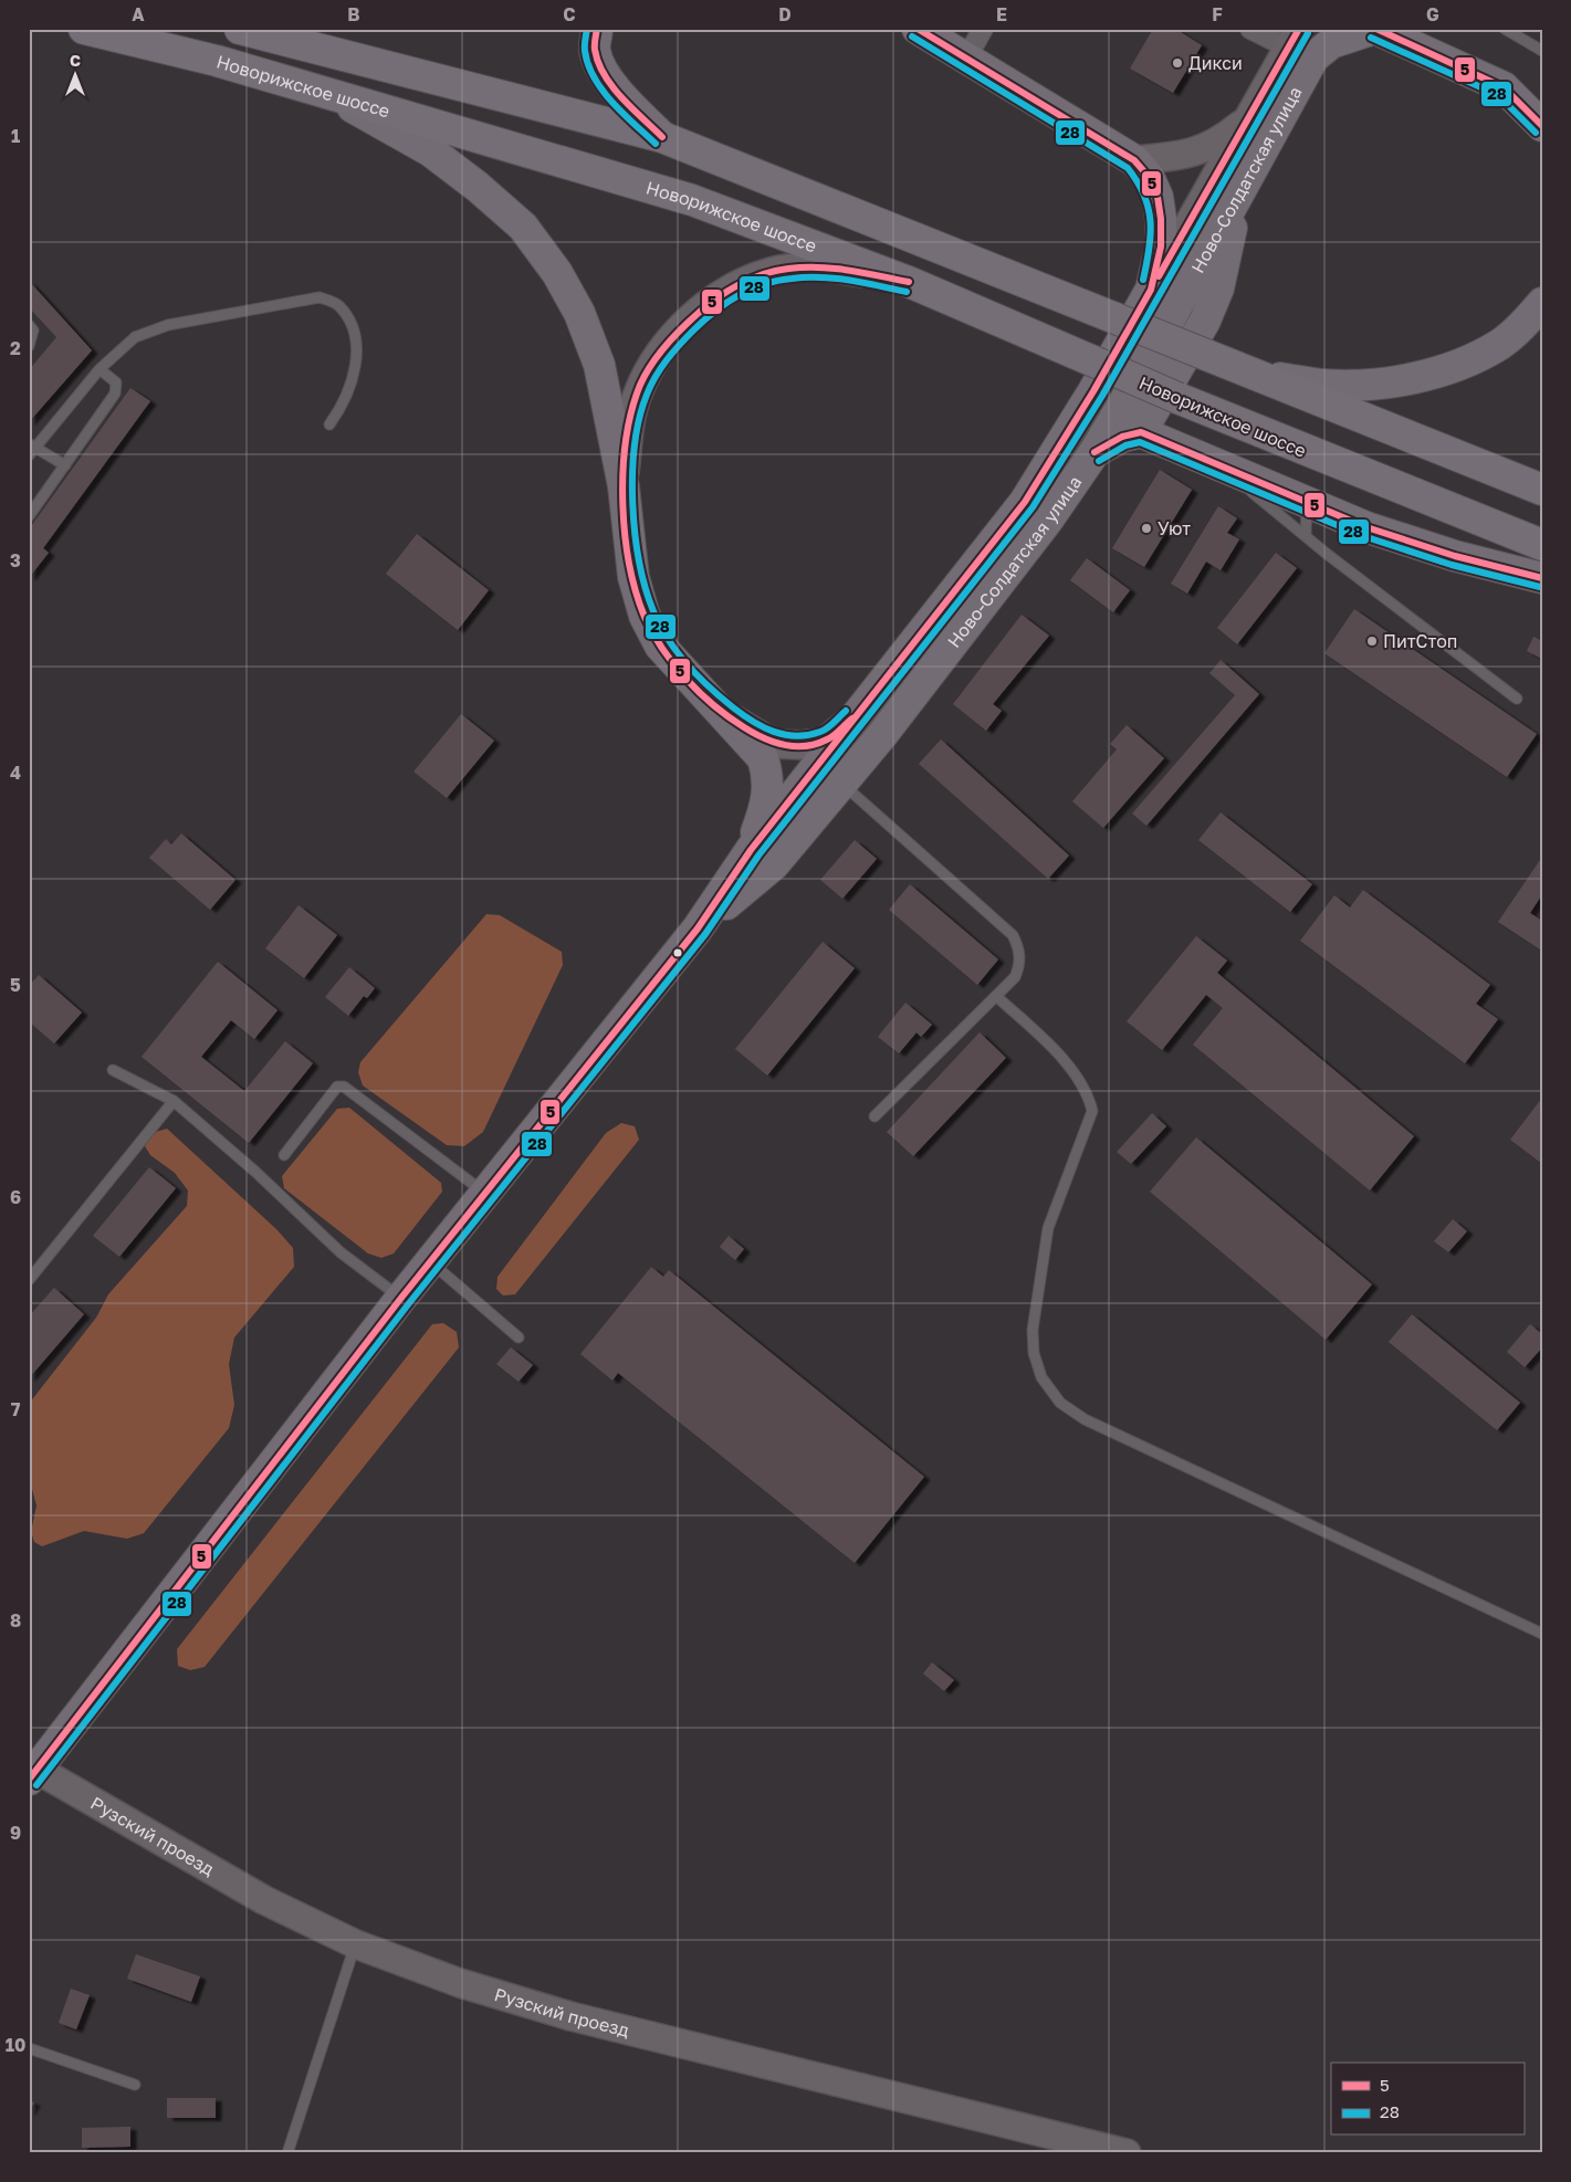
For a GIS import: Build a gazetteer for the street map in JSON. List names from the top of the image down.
{
  "streets": {
    "highway": ["Новорижское шоссе"],
    "main road": ["Ново-Солдатская улица"],
    "street": ["Рузский проезд"]
  },
  "crossings": [
    ["Ново-Солдатская улица", "Рузский проезд"]
  ],
  "places": ["Дикси", "Уют", "ПитСтоп"],
  "lines": ["transit line 5", "transit line 28"],
  "legend": ["5", "28"],
  "north": "top",
  "grid": {
    "columns": [
      "A",
      "B",
      "C",
      "D",
      "E",
      "F",
      "G"
    ],
    "rows": [
      "1",
      "2",
      "3",
      "4",
      "5",
      "6",
      "7",
      "8",
      "9",
      "10"
    ]
  }
}
